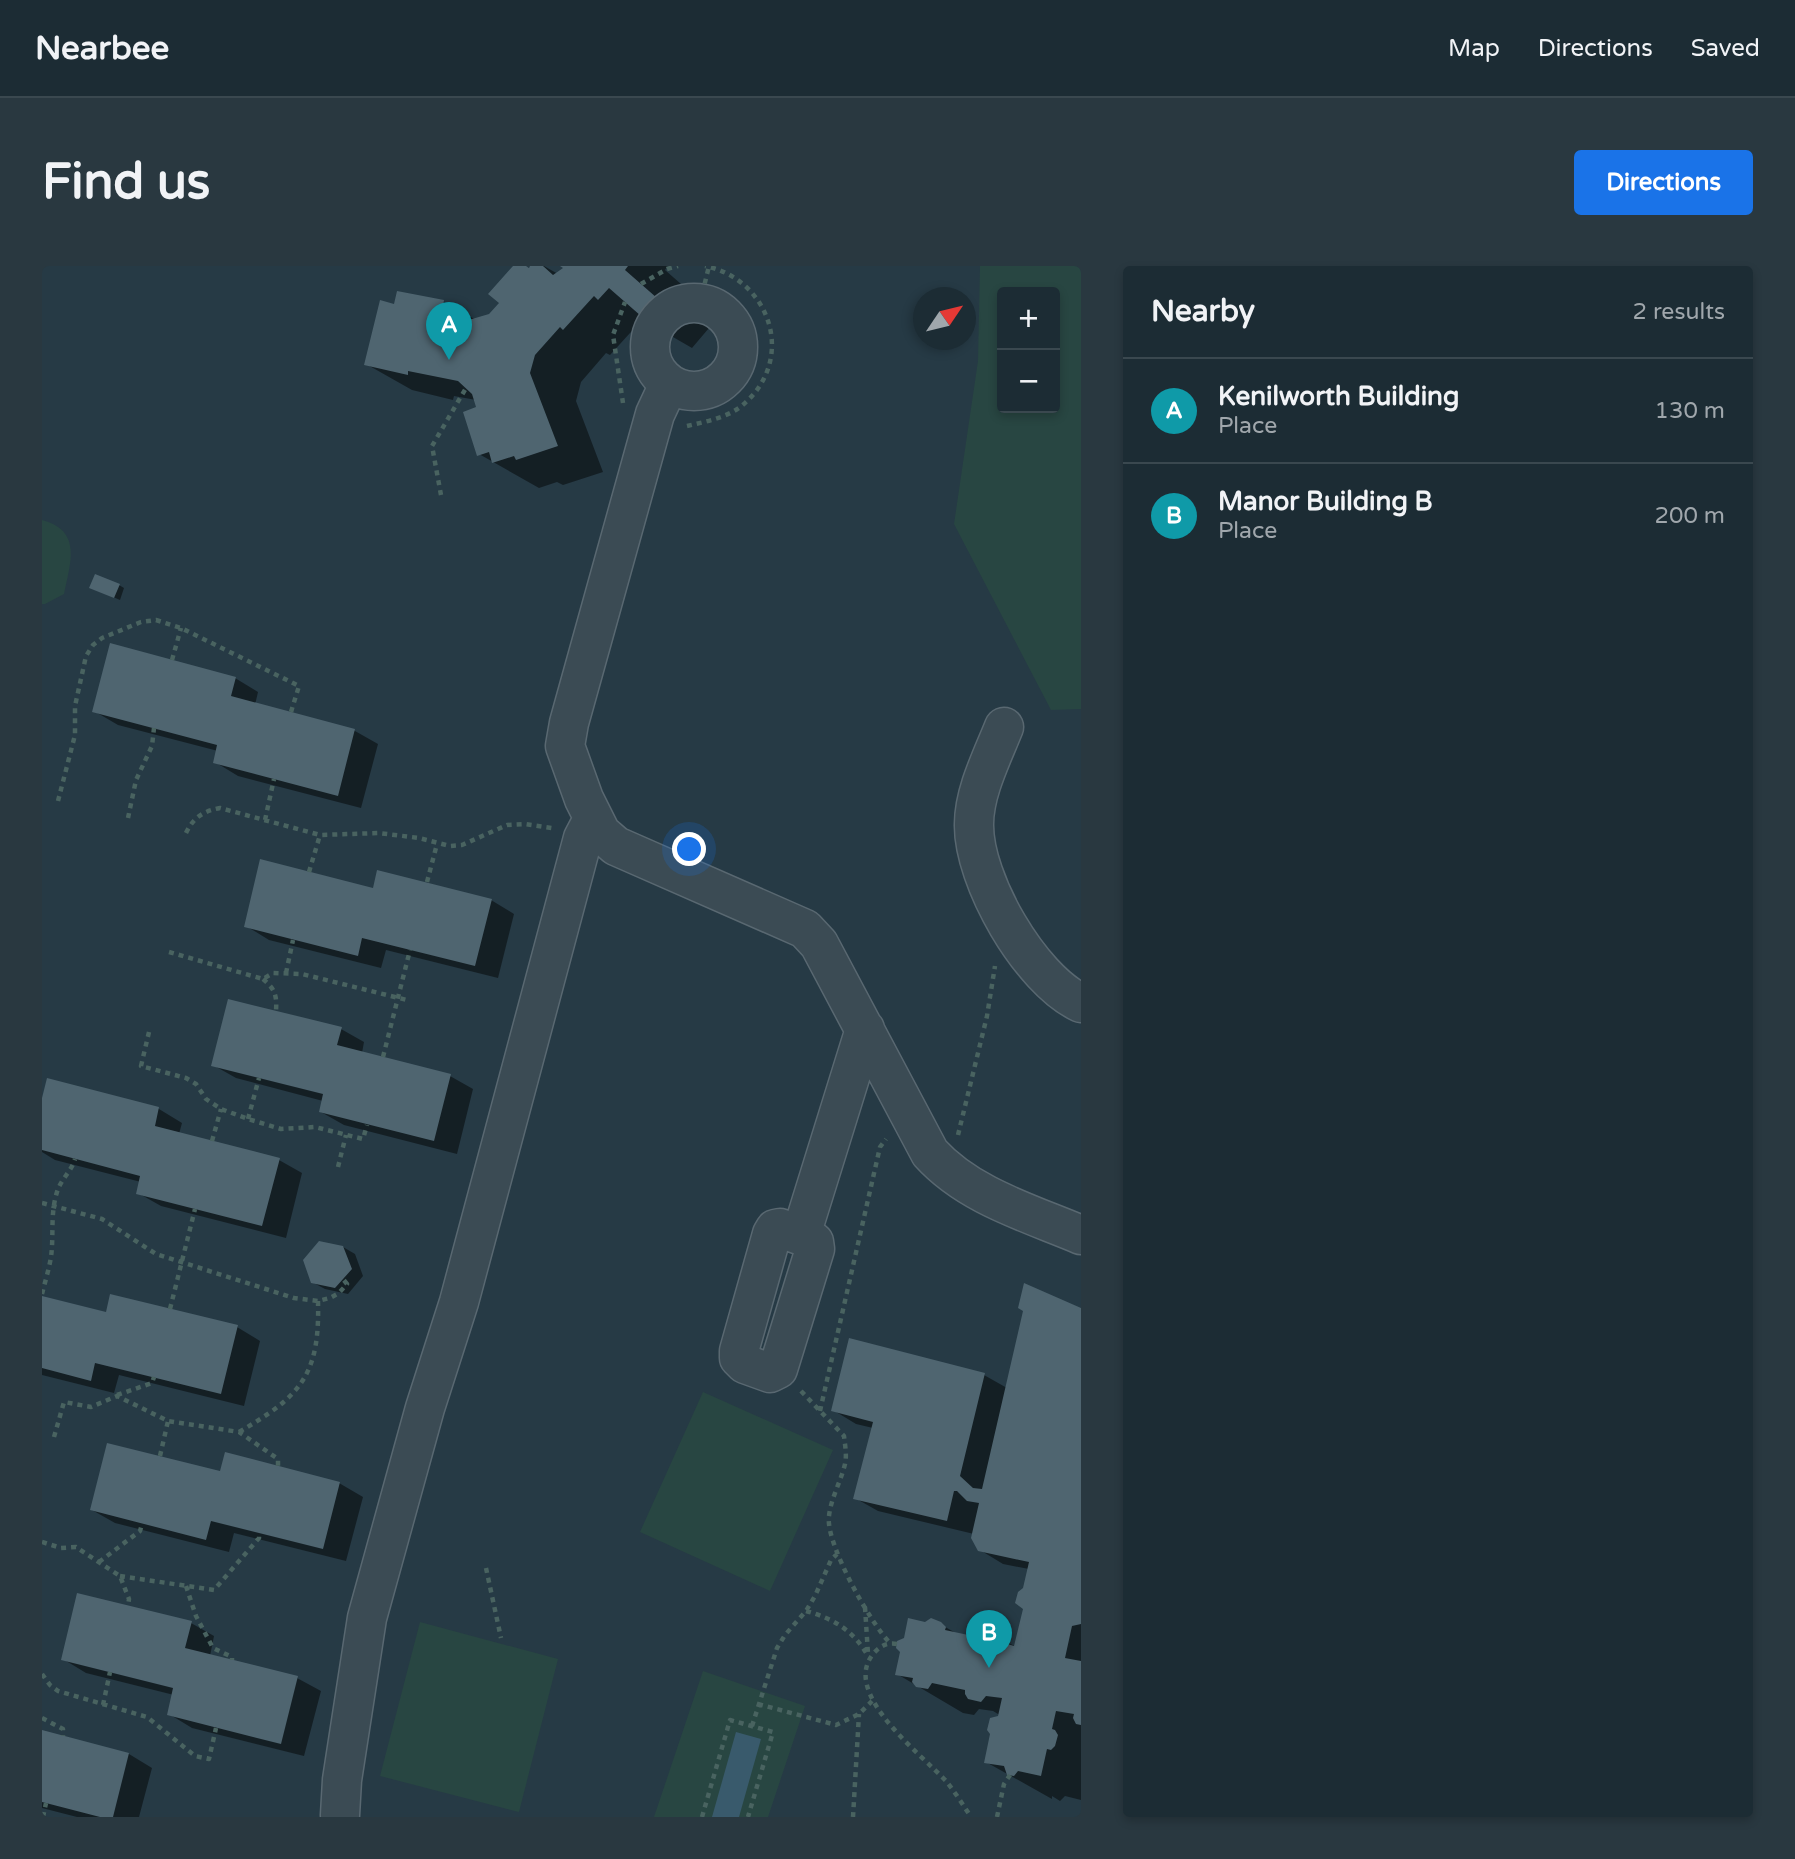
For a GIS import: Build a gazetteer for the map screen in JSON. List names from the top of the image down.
{
  "north": "top right",
  "page": {
    "header": "Nearbee",
    "nav": ["Map", "Directions", "Saved"],
    "buttons": "Directions",
    "title": "Find us",
    "heading": ["Nearby", "2 results"],
    "map_buttons": ["+", "−"],
    "pins": ["A", "B"],
    "list": [
      {
        "mark": "A",
        "name": "Kenilworth Building",
        "note": "Place",
        "value": "130 m"
      },
      {
        "mark": "B",
        "name": "Manor Building B",
        "note": "Place",
        "value": "200 m"
      }
    ]
  }
}
